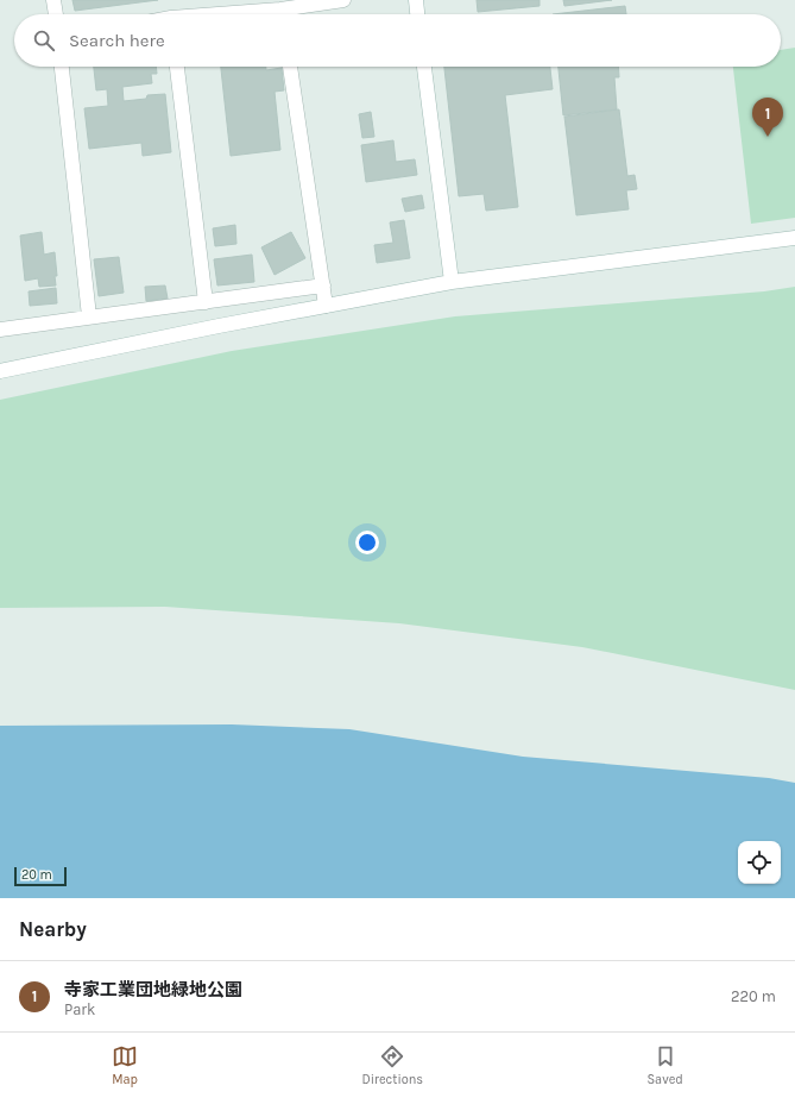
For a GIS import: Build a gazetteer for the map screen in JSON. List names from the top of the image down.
{
  "scale_bar": "20 m",
  "page": {
    "search": "Search here",
    "pins": "1",
    "scale": "20 m",
    "heading": "Nearby",
    "list": [
      {
        "mark": "1",
        "name": "寺家工業団地緑地公園",
        "note": "Park",
        "value": "220 m"
      }
    ],
    "nav": ["Map", "Directions", "Saved"]
  }
}
